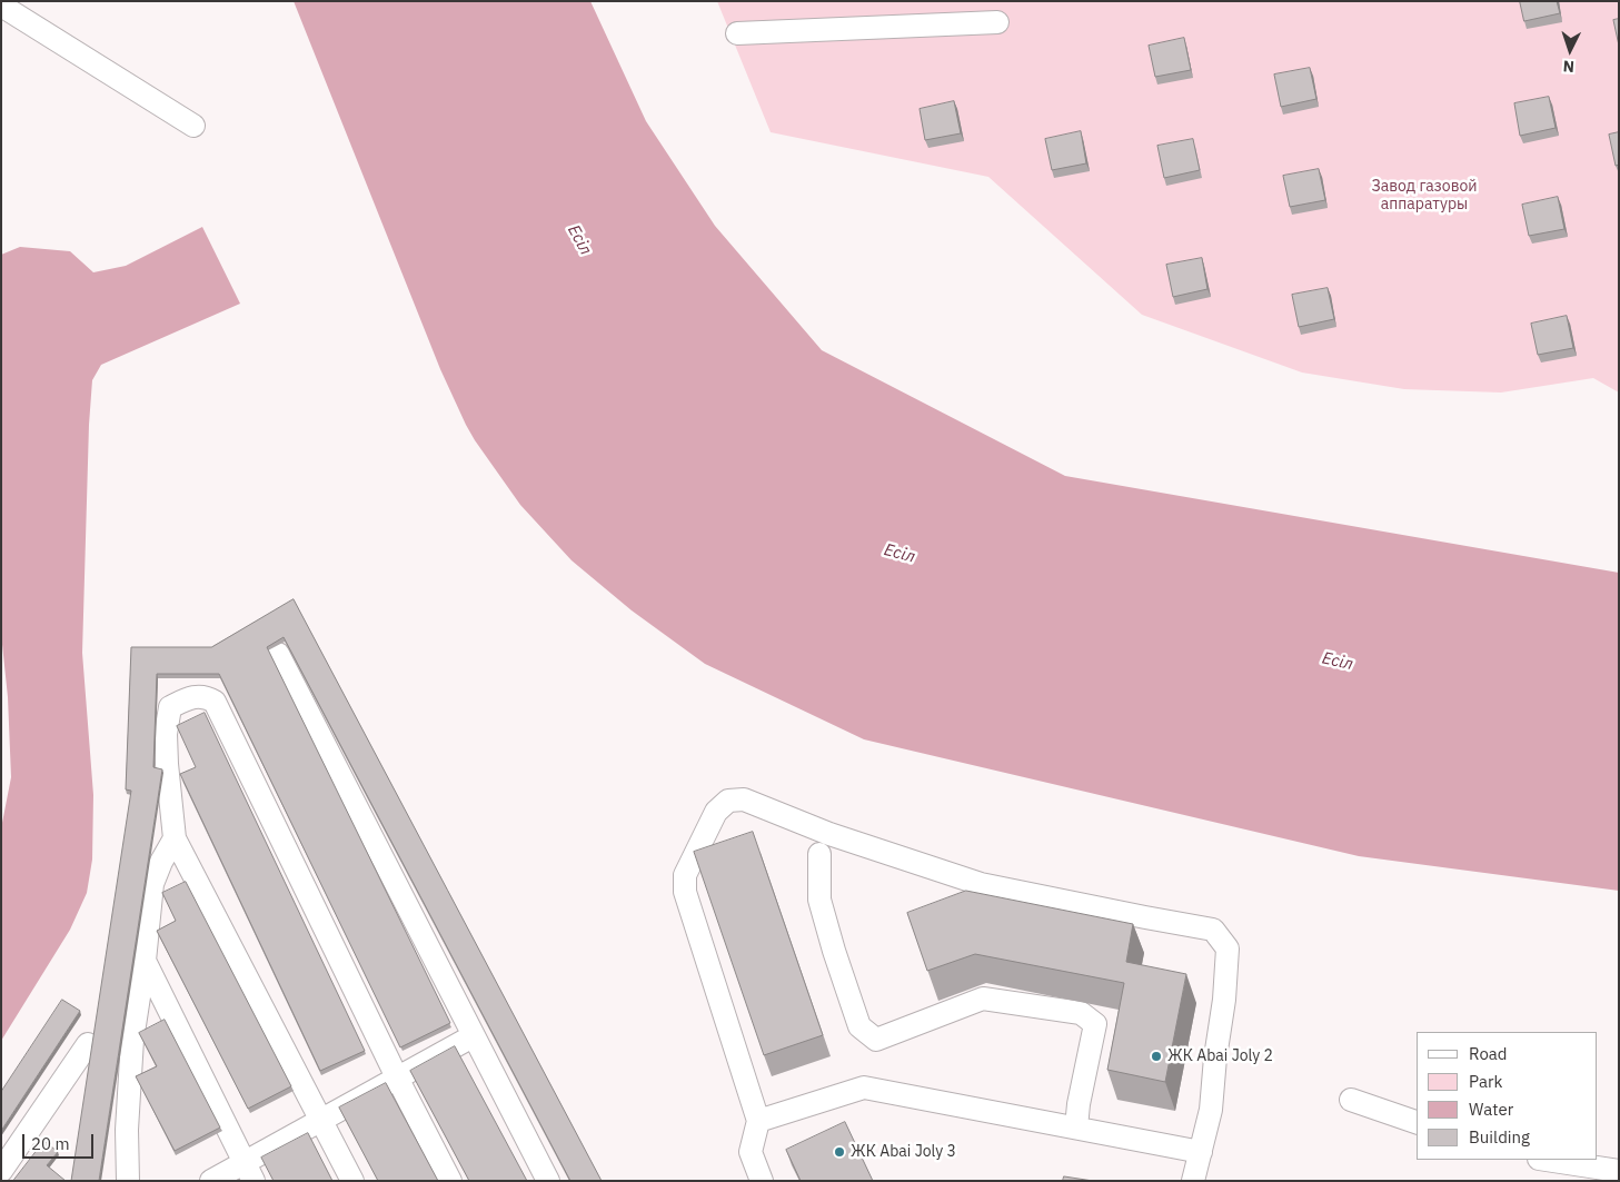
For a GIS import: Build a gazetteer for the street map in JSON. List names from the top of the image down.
{
  "water": ["Есіл"],
  "parks": ["Завод газовой аппаратуры"],
  "places": ["ЖК Abai Joly 2", "ЖК Abai Joly 3"],
  "legend": [
    "Road",
    "Park",
    "Water",
    "Building"
  ],
  "scale_bar": "20 m",
  "north": "bottom"
}
